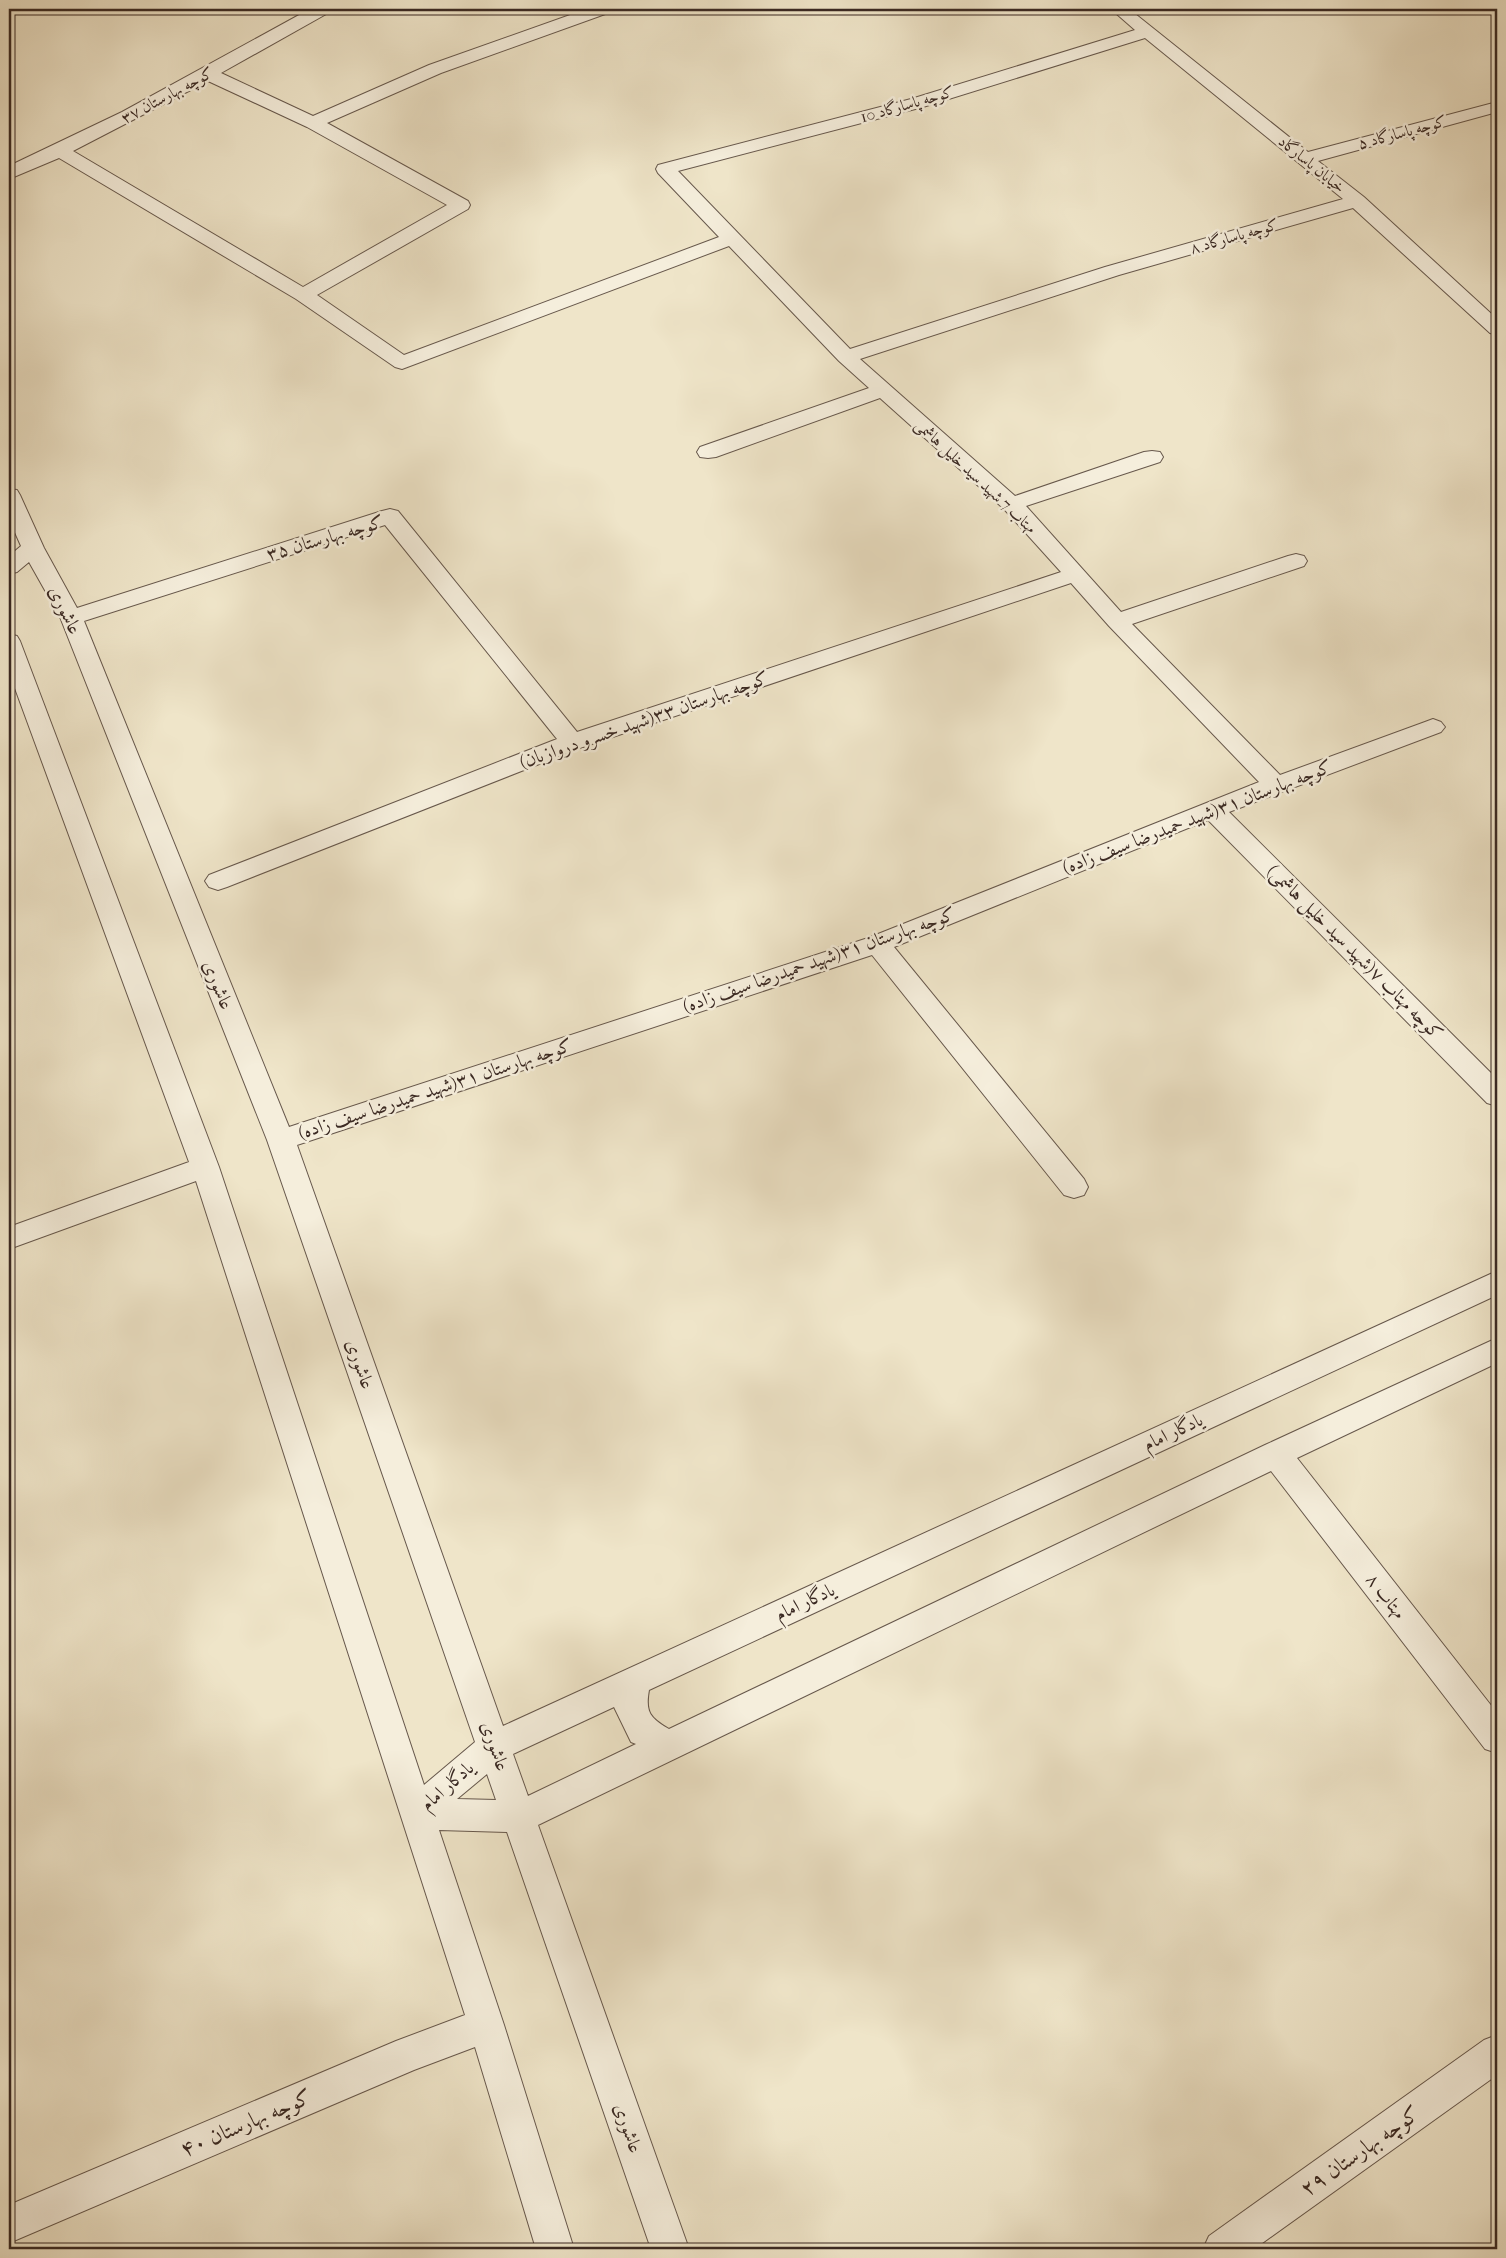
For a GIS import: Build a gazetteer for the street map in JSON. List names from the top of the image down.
{
  "streets": {
    "street": [
      "کوچه بهارستان ۳۷",
      "کوچه پاسارگاد 10",
      "کوچه پاسارگاد ۵",
      "خیابان پاسارگاد",
      "کوچه پاسارگاد ۸",
      "مهتاب 7 شهید سید خلیل هاشمی",
      "کوچه بهارستان ۳۵",
      "عاشوری",
      "کوچه بهارستان ۳۳(شهید خسرو دروازبان)",
      "کوچه بهارستان ۳۱(شهید حمیدرضا سیف زاده)",
      "کوچه مهتاب ۷(شهید سید خلیل هاشمی)",
      "یادگار امام",
      "مهتاب ۸",
      "کوچه بهارستان ۴۰",
      "کوچه بهارستان ۲۹"
    ]
  },
  "crossings": [
    ["کوچه پاسارگاد 10", "خیابان پاسارگاد"],
    ["کوچه پاسارگاد 10", "مهتاب 7 شهید سید خلیل هاشمی"],
    ["کوچه پاسارگاد ۵", "خیابان پاسارگاد"],
    ["خیابان پاسارگاد", "کوچه پاسارگاد ۸"],
    ["کوچه پاسارگاد ۸", "مهتاب 7 شهید سید خلیل هاشمی"],
    ["مهتاب 7 شهید سید خلیل هاشمی", "کوچه بهارستان ۳۳(شهید خسرو دروازبان)"],
    ["مهتاب 7 شهید سید خلیل هاشمی", "کوچه بهارستان ۳۱(شهید حمیدرضا سیف زاده)"],
    ["کوچه بهارستان ۳۵", "عاشوری"],
    ["کوچه بهارستان ۳۵", "کوچه بهارستان ۳۳(شهید خسرو دروازبان)"],
    ["عاشوری", "کوچه بهارستان ۳۱(شهید حمیدرضا سیف زاده)"],
    ["عاشوری", "یادگار امام"],
    ["کوچه بهارستان ۳۱(شهید حمیدرضا سیف زاده)", "کوچه مهتاب ۷(شهید سید خلیل هاشمی)"],
    ["یادگار امام", "مهتاب ۸"]
  ]
}
